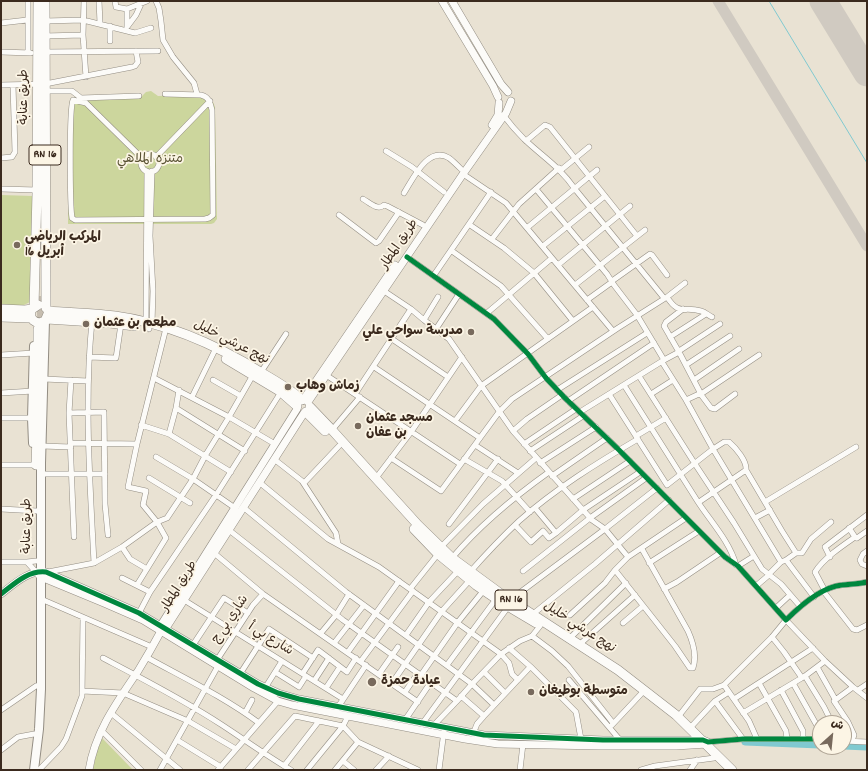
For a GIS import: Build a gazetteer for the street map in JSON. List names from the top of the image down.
{
  "streets": {
    "highway": ["طريق عنابة", "RN 16", "نهج عرشي خليل"],
    "main road": ["طريق المطار"],
    "street": ["شاري بي ج", "شارع بي أ"]
  },
  "crossings": [
    ["طريق عنابة", "نهج عرشي خليل"],
    ["طريق المطار", "نهج عرشي خليل"],
    ["طريق المطار", "شارع بي أ"],
    ["شاري بي ج", "شارع بي أ"]
  ],
  "parks": ["متنزه الملاهي"],
  "places": [
    "المركب الرياضي 16 أبريل",
    "مطعم بن عثمان",
    "مدرسة سواحي علي",
    "زماش وهاب",
    "مسجد عثمان بن عفان",
    "عيادة حمزة",
    "متوسطة بوطيغان"
  ],
  "north": "top right"
}
